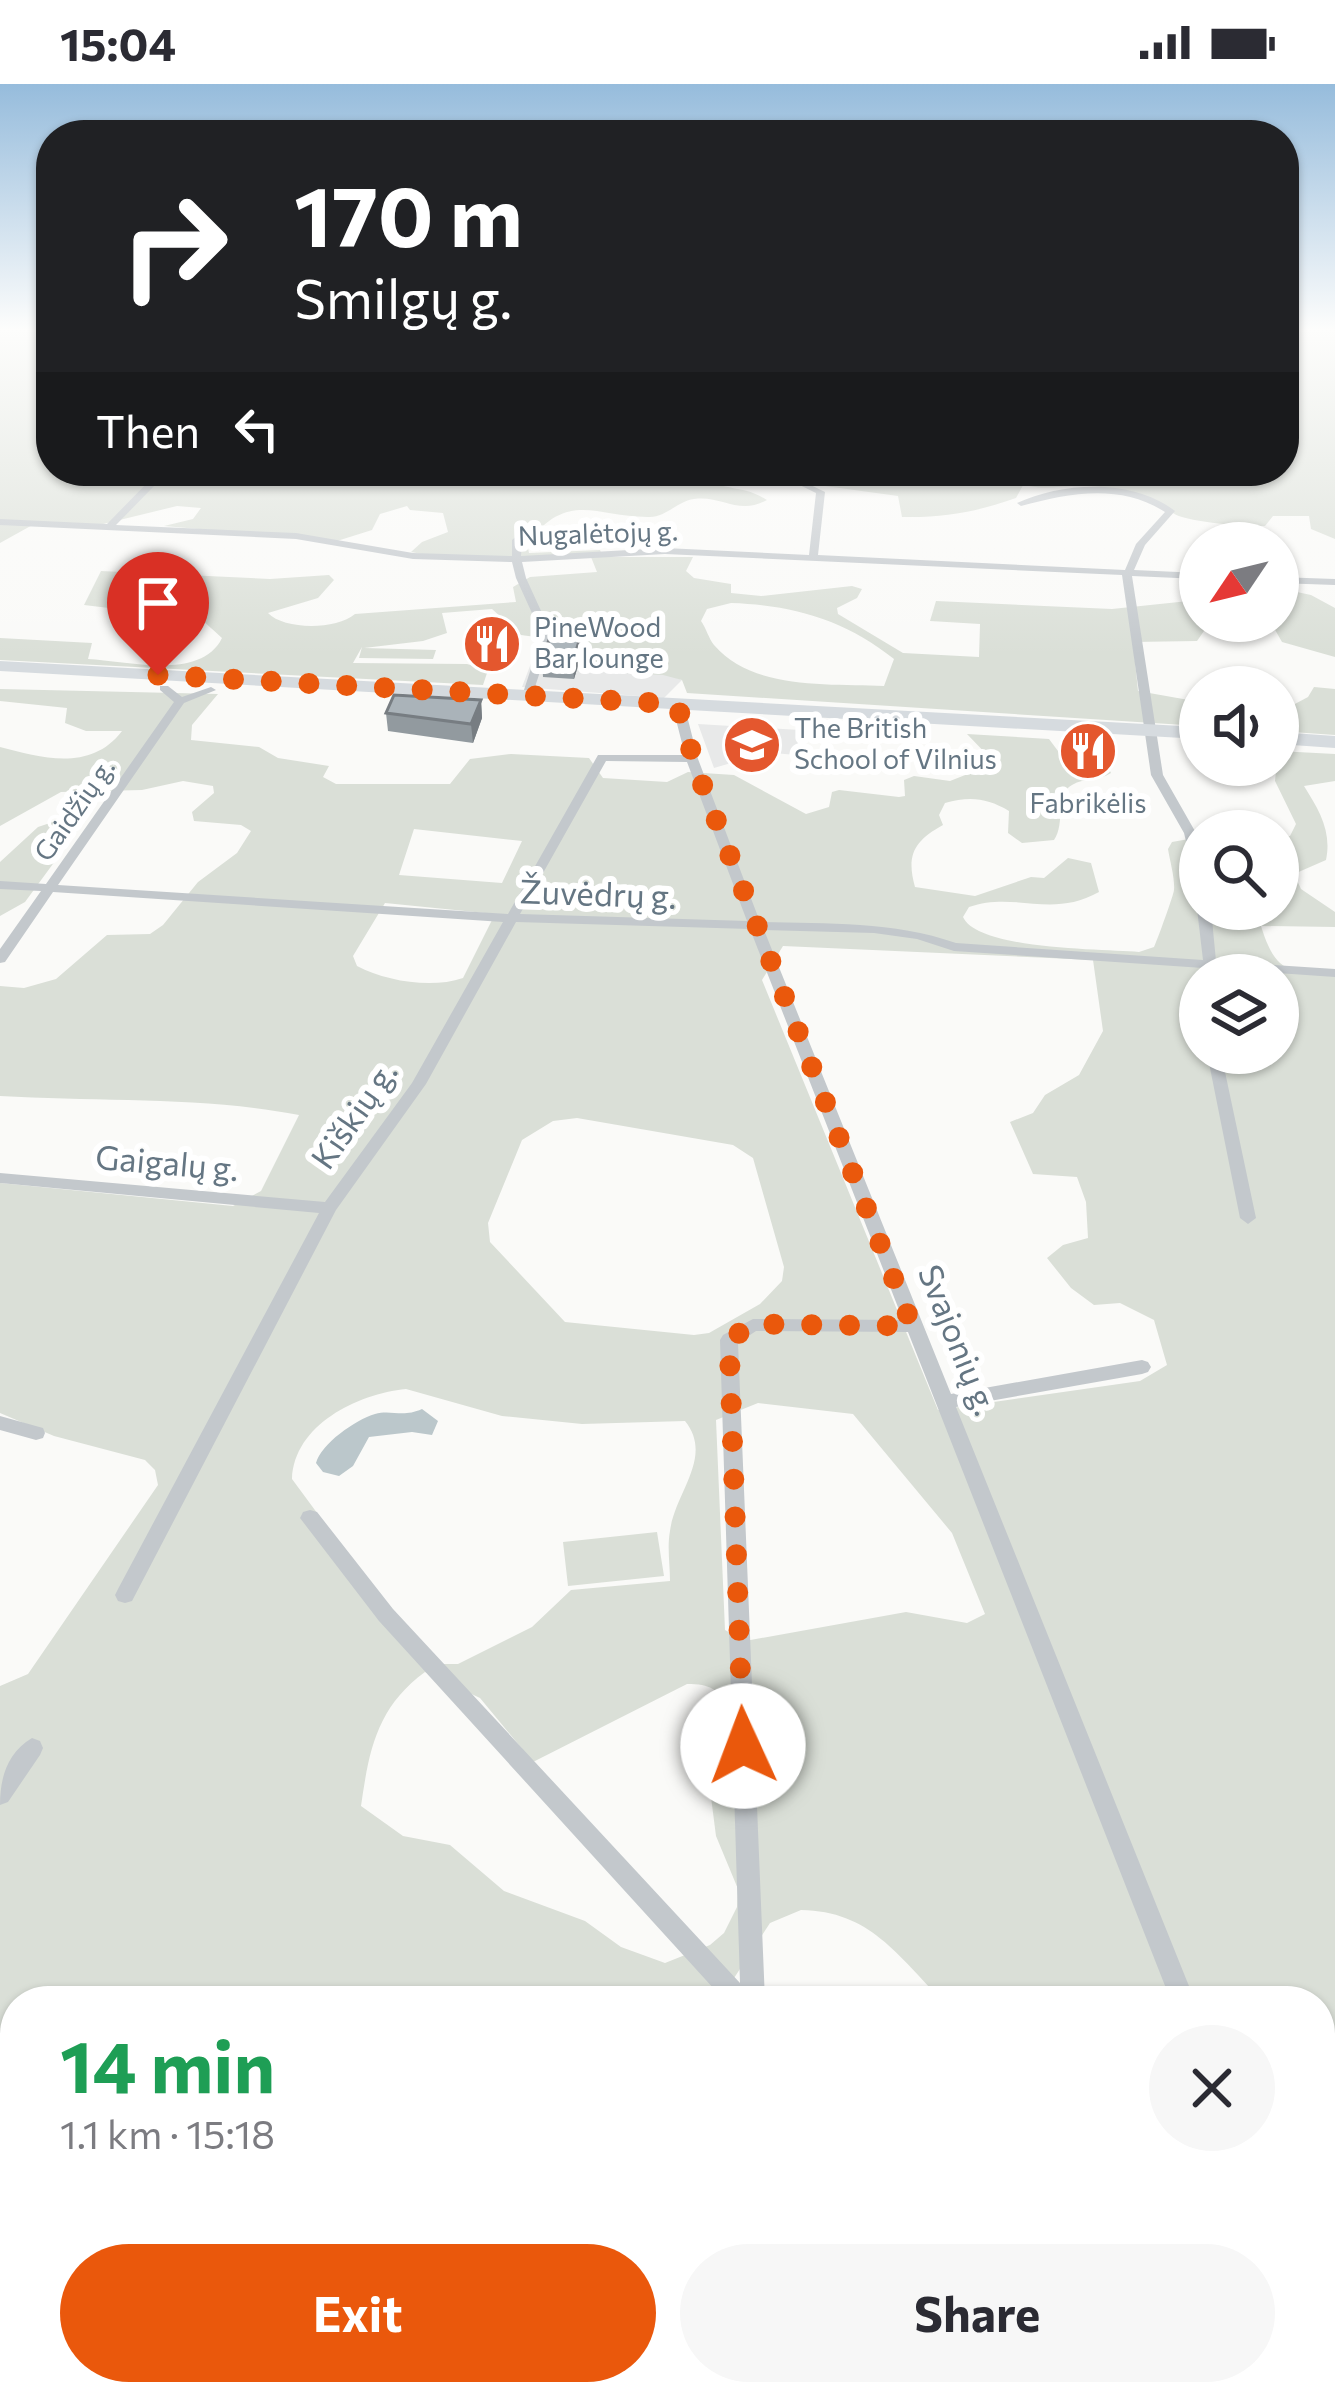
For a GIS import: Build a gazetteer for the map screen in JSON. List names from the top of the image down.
{
  "streets": {
    "street": [
      "Nugalėtojų g.",
      "Gaidžių g.",
      "Žuvėdrų g.",
      "Kiškių g.",
      "Gaigalų g.",
      "Svajonių g."
    ]
  },
  "crossings": [
    ["Gaidžių g.", "Žuvėdrų g."],
    ["Žuvėdrų g.", "Kiškių g."],
    ["Žuvėdrų g.", "Svajonių g."],
    ["Kiškių g.", "Gaigalų g."],
    ["Kiškių g.", "Svajonių g."]
  ],
  "places": {
    "restaurant": ["PineWood Bar lounge", "Fabrikėlis"],
    "school or university": ["The British School of Vilnius"]
  },
  "north": "bottom left",
  "page": {
    "status": "15:04",
    "turn": ["170 m", "Smilgų g."],
    "then": "Then",
    "heading": ["14 min", "1.1 km · 15:18"],
    "buttons": ["Exit", "Share"]
  }
}
